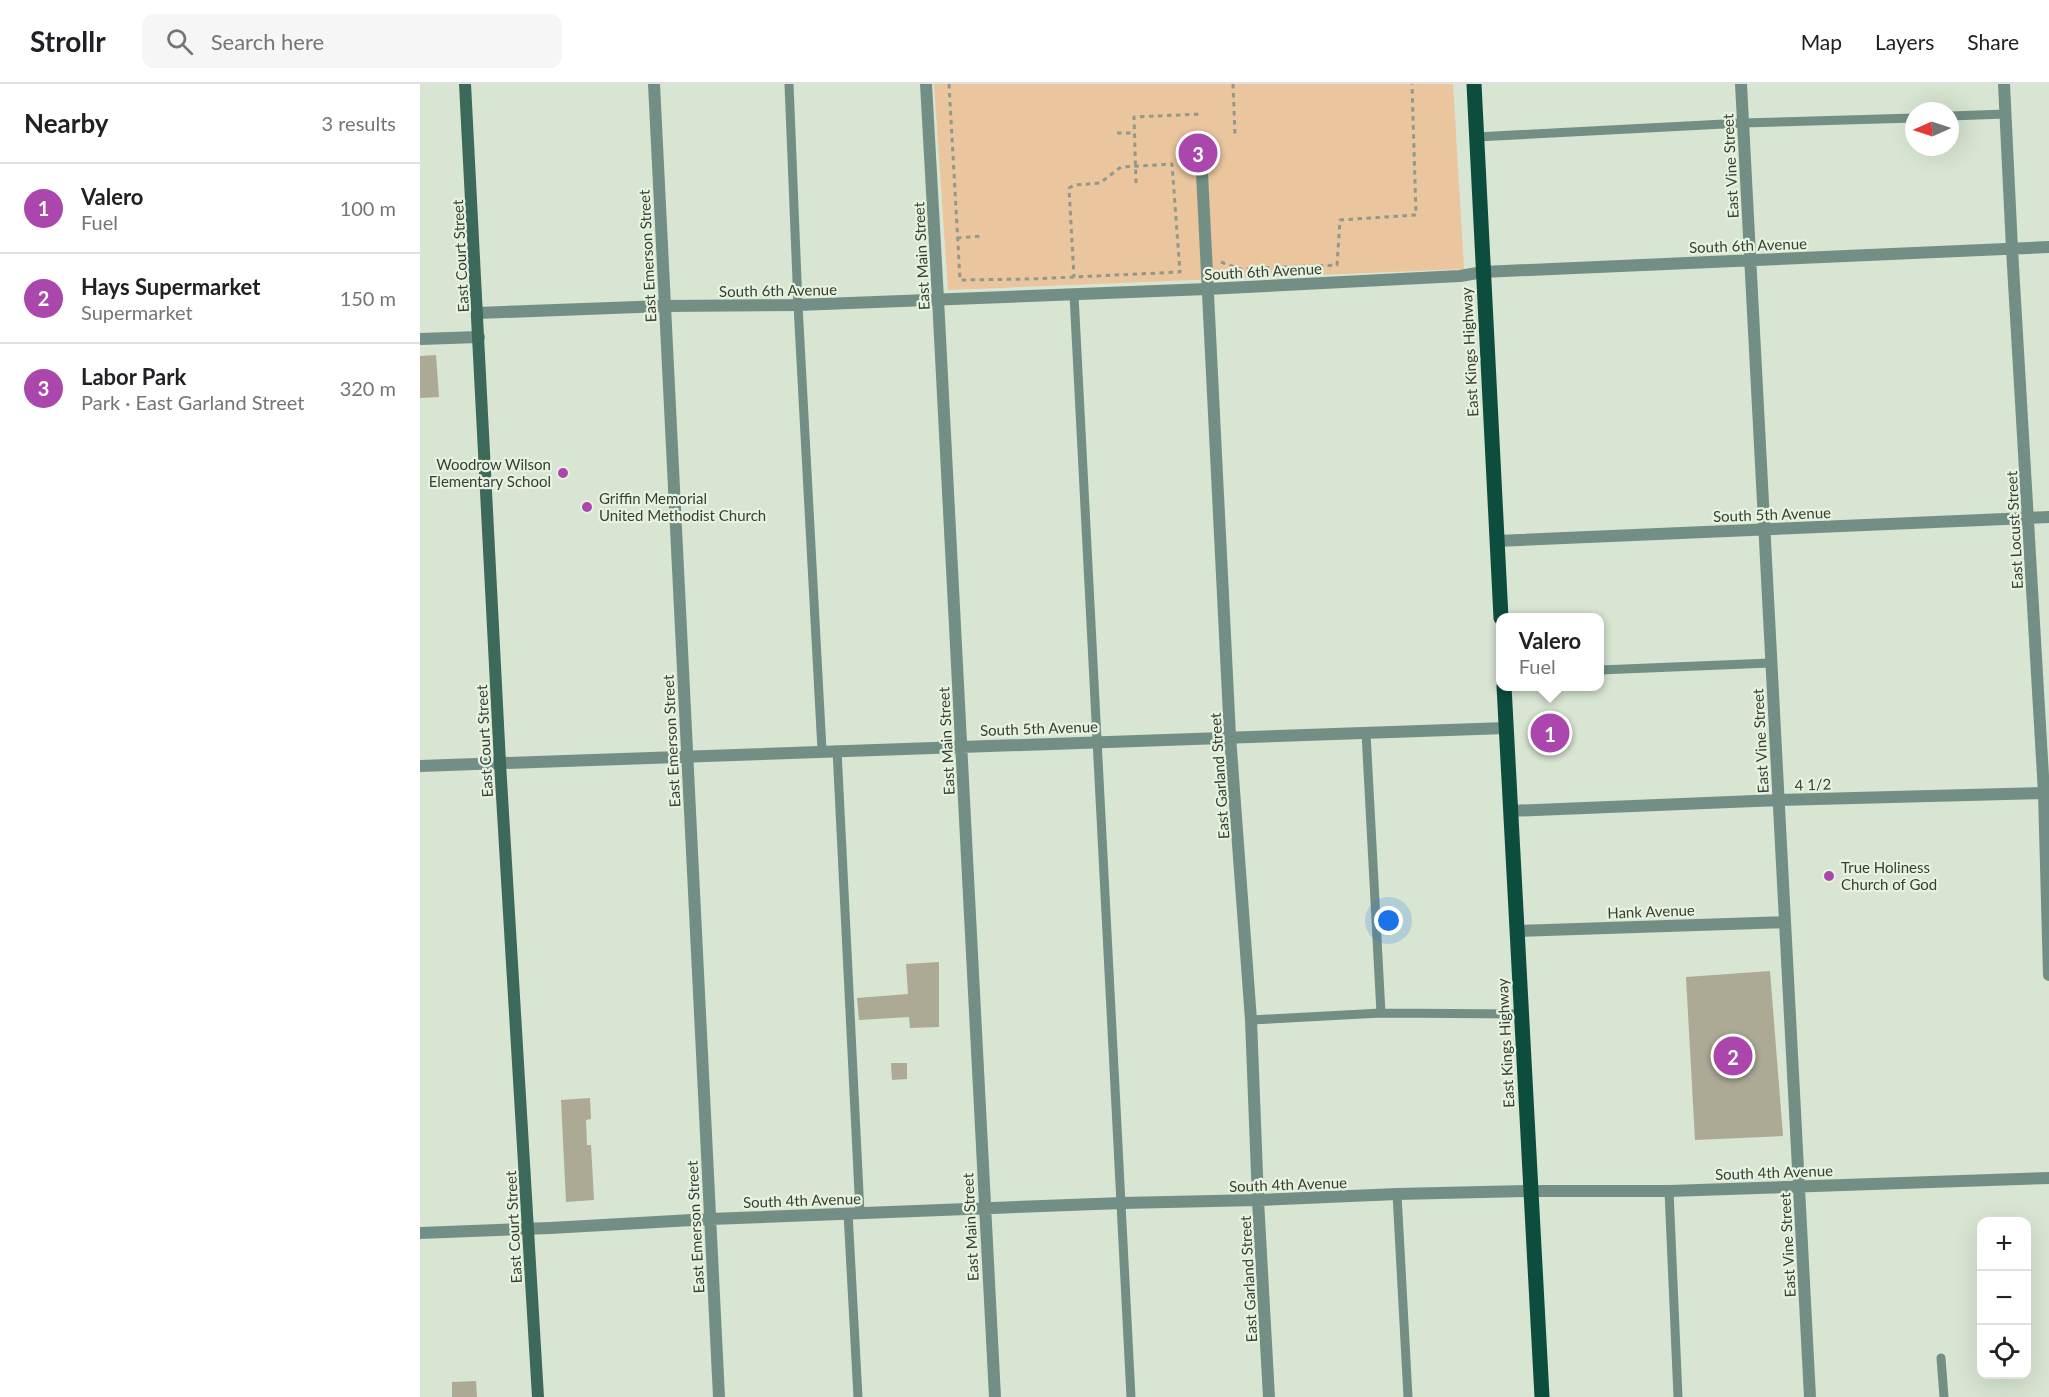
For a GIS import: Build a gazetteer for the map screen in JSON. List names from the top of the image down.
{
  "streets": {
    "main road": ["East Kings Highway"],
    "street": [
      "East Vine Street",
      "South 6th Avenue",
      "East Court Street",
      "East Emerson Street",
      "East Main Street",
      "South 5th Avenue",
      "East Locust Street",
      "East Garland Street",
      "4 1/2",
      "Hank Avenue",
      "South 4th Avenue"
    ]
  },
  "crossings": [
    ["East Vine Street", "South 6th Avenue"],
    ["East Vine Street", "South 5th Avenue"],
    ["East Vine Street", "4 1/2"],
    ["East Vine Street", "Hank Avenue"],
    ["East Vine Street", "South 4th Avenue"],
    ["South 6th Avenue", "East Court Street"],
    ["South 6th Avenue", "East Emerson Street"],
    ["South 6th Avenue", "East Main Street"],
    ["South 6th Avenue", "East Kings Highway"],
    ["South 6th Avenue", "East Locust Street"],
    ["South 6th Avenue", "East Garland Street"],
    ["East Court Street", "South 5th Avenue"],
    ["East Court Street", "South 4th Avenue"],
    ["East Emerson Street", "South 5th Avenue"],
    ["East Emerson Street", "South 4th Avenue"],
    ["East Main Street", "South 5th Avenue"],
    ["East Main Street", "South 4th Avenue"],
    ["East Kings Highway", "South 5th Avenue"],
    ["East Kings Highway", "4 1/2"],
    ["East Kings Highway", "Hank Avenue"],
    ["East Kings Highway", "South 4th Avenue"],
    ["South 5th Avenue", "East Locust Street"],
    ["South 5th Avenue", "East Garland Street"],
    ["East Locust Street", "4 1/2"],
    ["East Garland Street", "South 4th Avenue"]
  ],
  "places": ["Woodrow Wilson Elementary School", "Griffin Memorial United Methodist Church", "True Holiness Church of God"],
  "north": "left",
  "page": {
    "header": "Strollr",
    "search": "Search here",
    "nav": ["Map", "Layers", "Share"],
    "heading": ["Nearby", "3 results"],
    "pins": ["3", "1", "2"],
    "list": [
      {
        "mark": "1",
        "name": "Valero",
        "note": "Fuel",
        "value": "100 m"
      },
      {
        "mark": "2",
        "name": "Hays Supermarket",
        "note": "Supermarket",
        "value": "150 m"
      },
      {
        "mark": "3",
        "name": "Labor Park",
        "note": "Park · East Garland Street",
        "value": "320 m"
      }
    ],
    "popup": ["Valero", "Fuel"],
    "map_buttons": ["+", "−"]
  }
}
